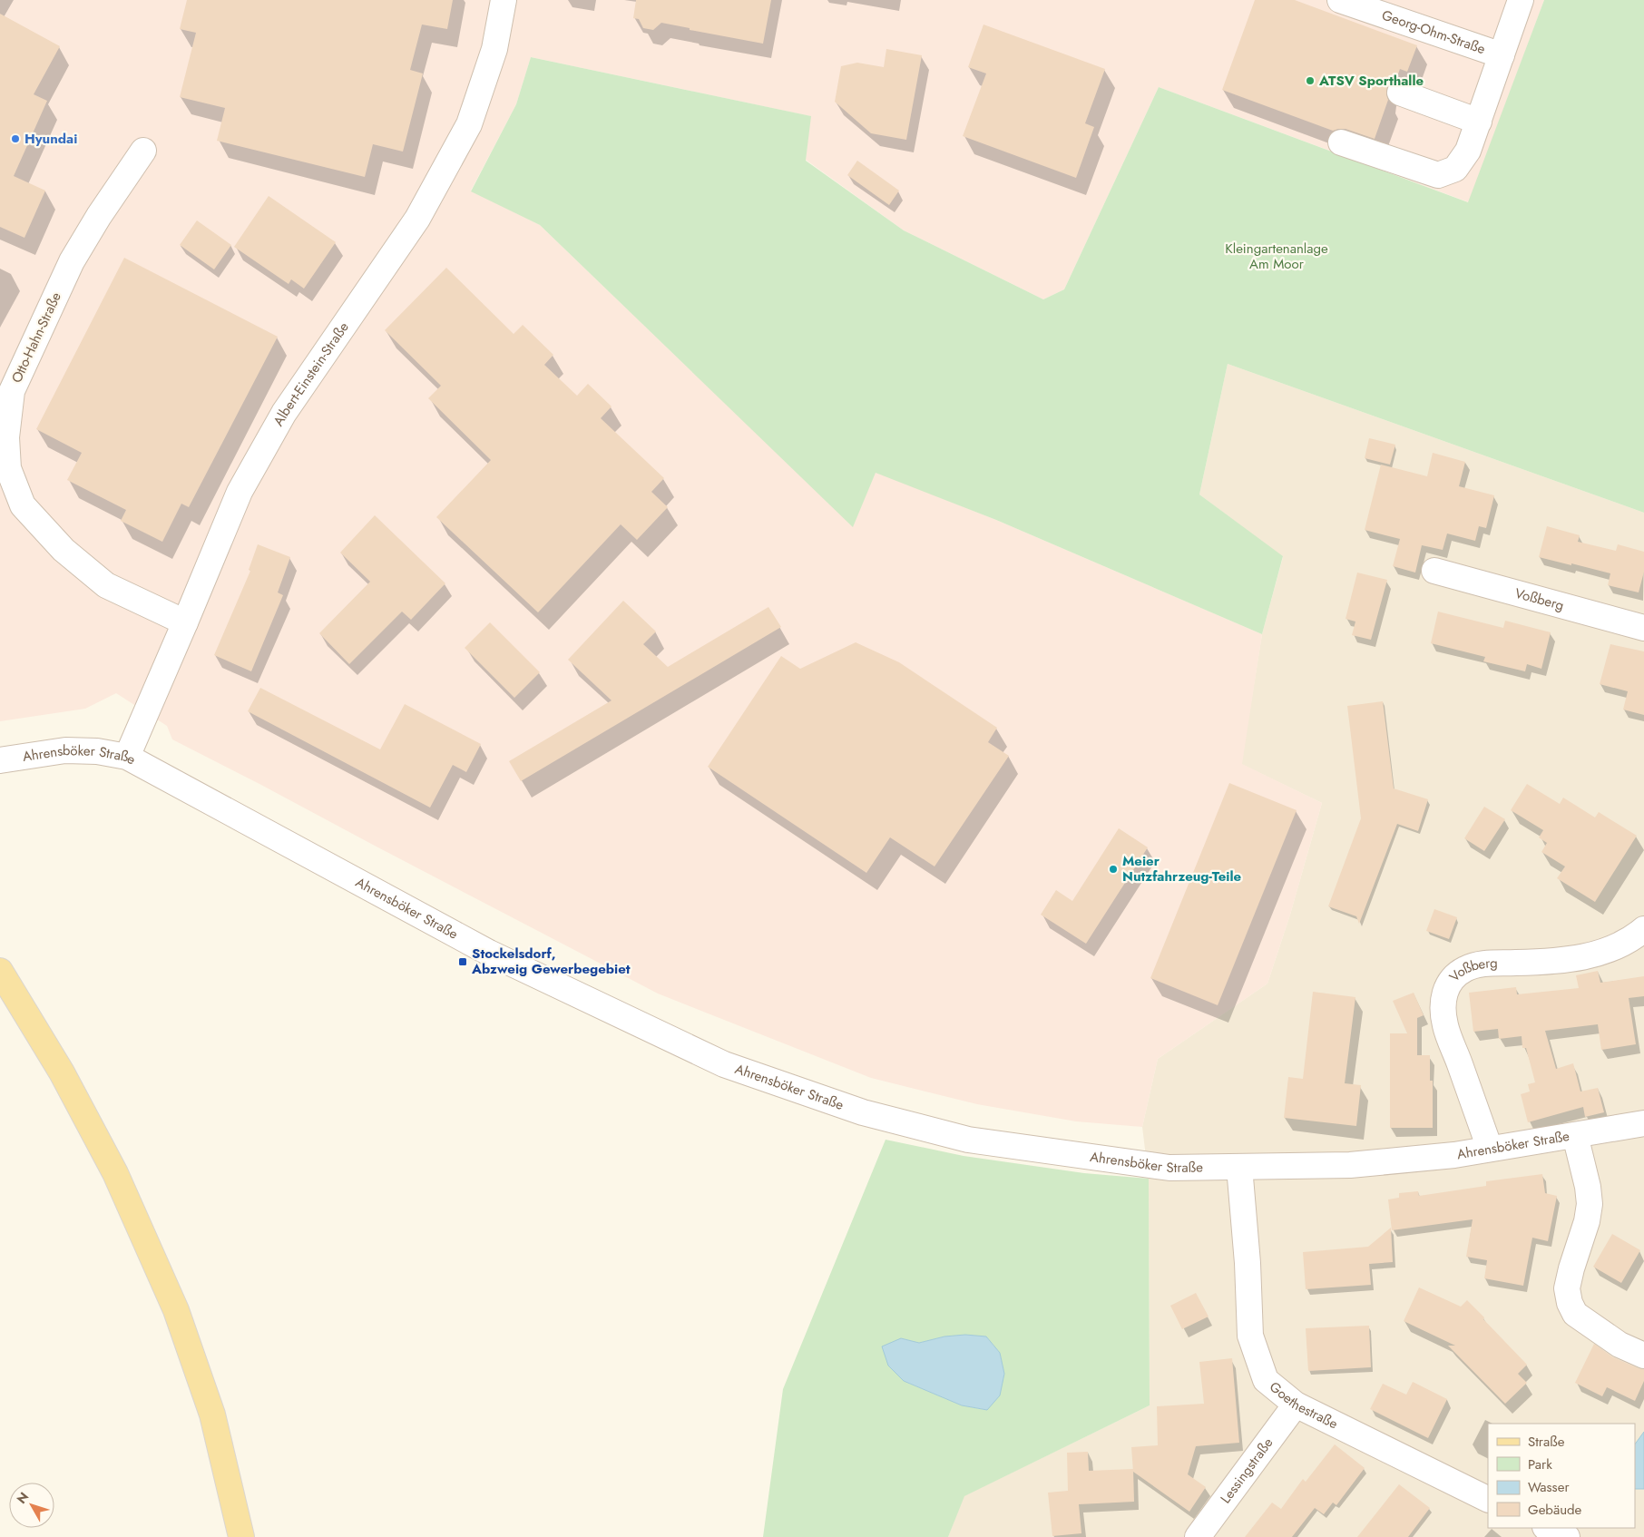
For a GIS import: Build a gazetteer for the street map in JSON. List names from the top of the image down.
{
  "streets": {
    "street": [
      "Georg-Ohm-Straße",
      "Otto-Hahn-Straße",
      "Albert-Einstein-Straße",
      "Voßberg",
      "Ahrensböker Straße",
      "Goethestraße",
      "Lessingstraße"
    ]
  },
  "crossings": [
    ["Otto-Hahn-Straße", "Albert-Einstein-Straße"],
    ["Albert-Einstein-Straße", "Ahrensböker Straße"],
    ["Voßberg", "Ahrensböker Straße"],
    ["Ahrensböker Straße", "Goethestraße"],
    ["Goethestraße", "Lessingstraße"]
  ],
  "parks": ["Kleingartenanlage Am Moor"],
  "places": {
    "other": ["ATSV Sporthalle", "Hyundai", "Meier Nutzfahrzeug-Teile"],
    "transit": ["Stockelsdorf, Abzweig Gewerbegebiet"]
  },
  "legend": [
    "Straße",
    "Park",
    "Wasser",
    "Gebäude"
  ],
  "north": "top left"
}
